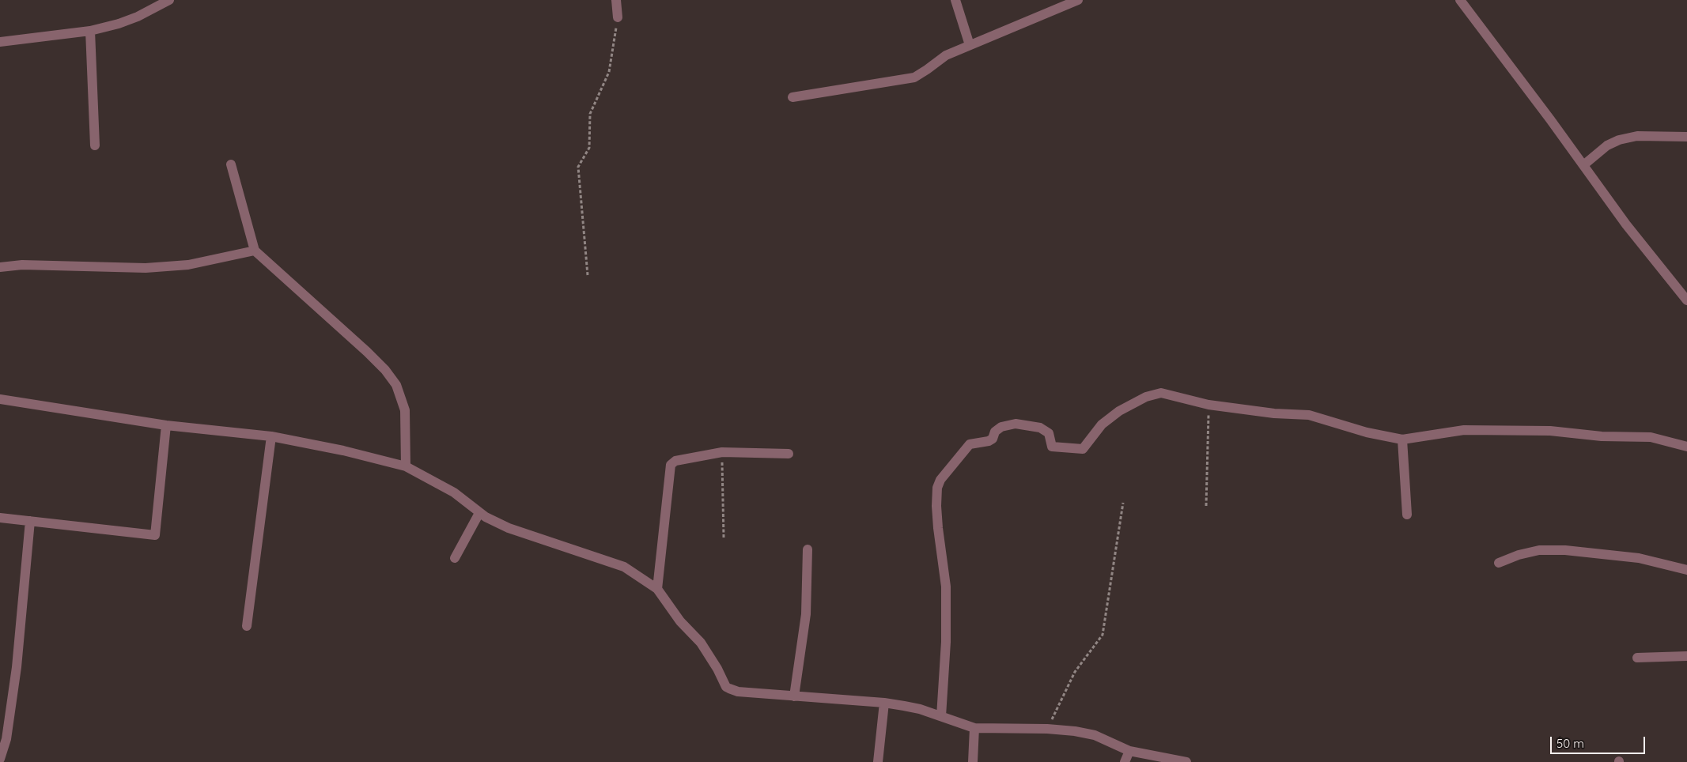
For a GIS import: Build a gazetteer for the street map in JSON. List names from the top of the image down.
{
  "scale_bar": "50 m"
}
